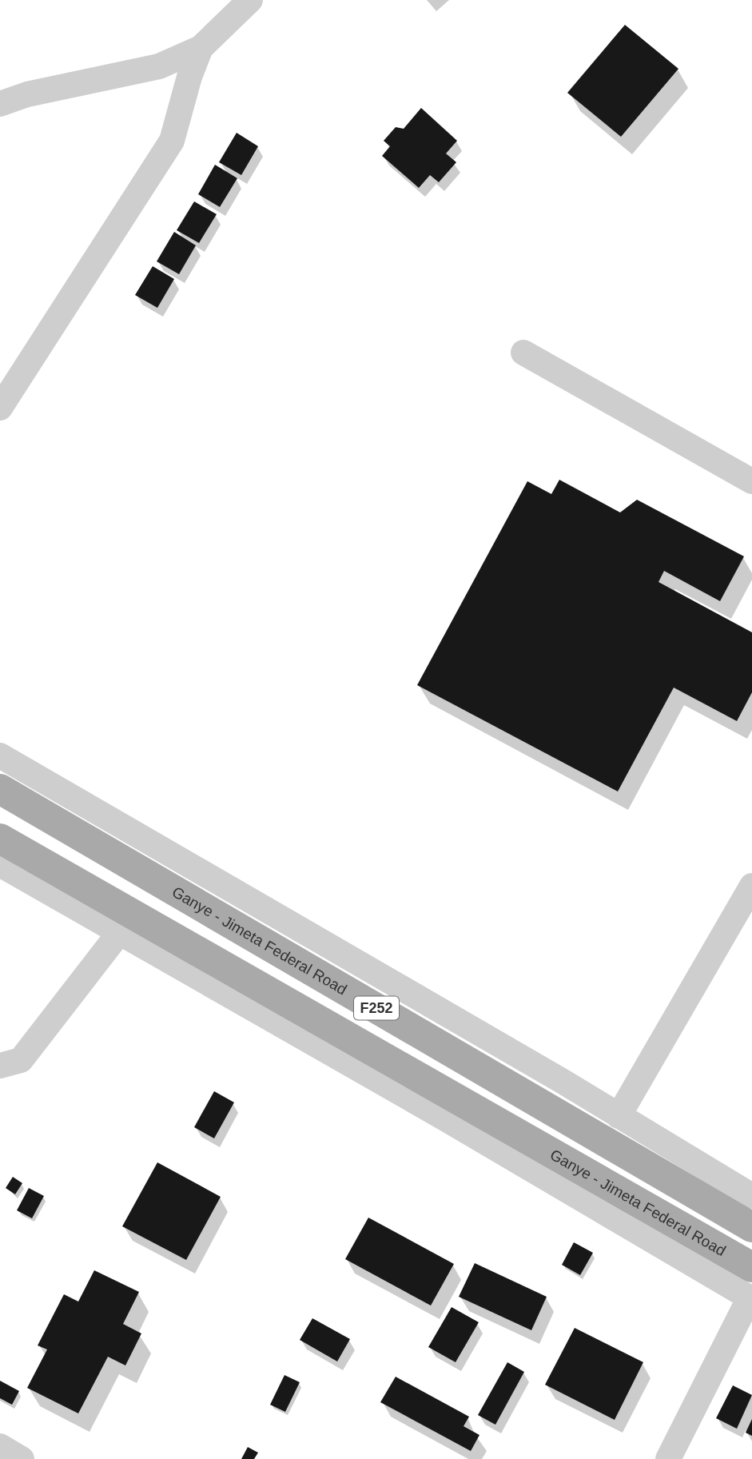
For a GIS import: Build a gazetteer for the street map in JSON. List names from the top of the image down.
{
  "streets": {
    "main road": ["Ganye - Jimeta Federal Road", "F252"]
  }
}
